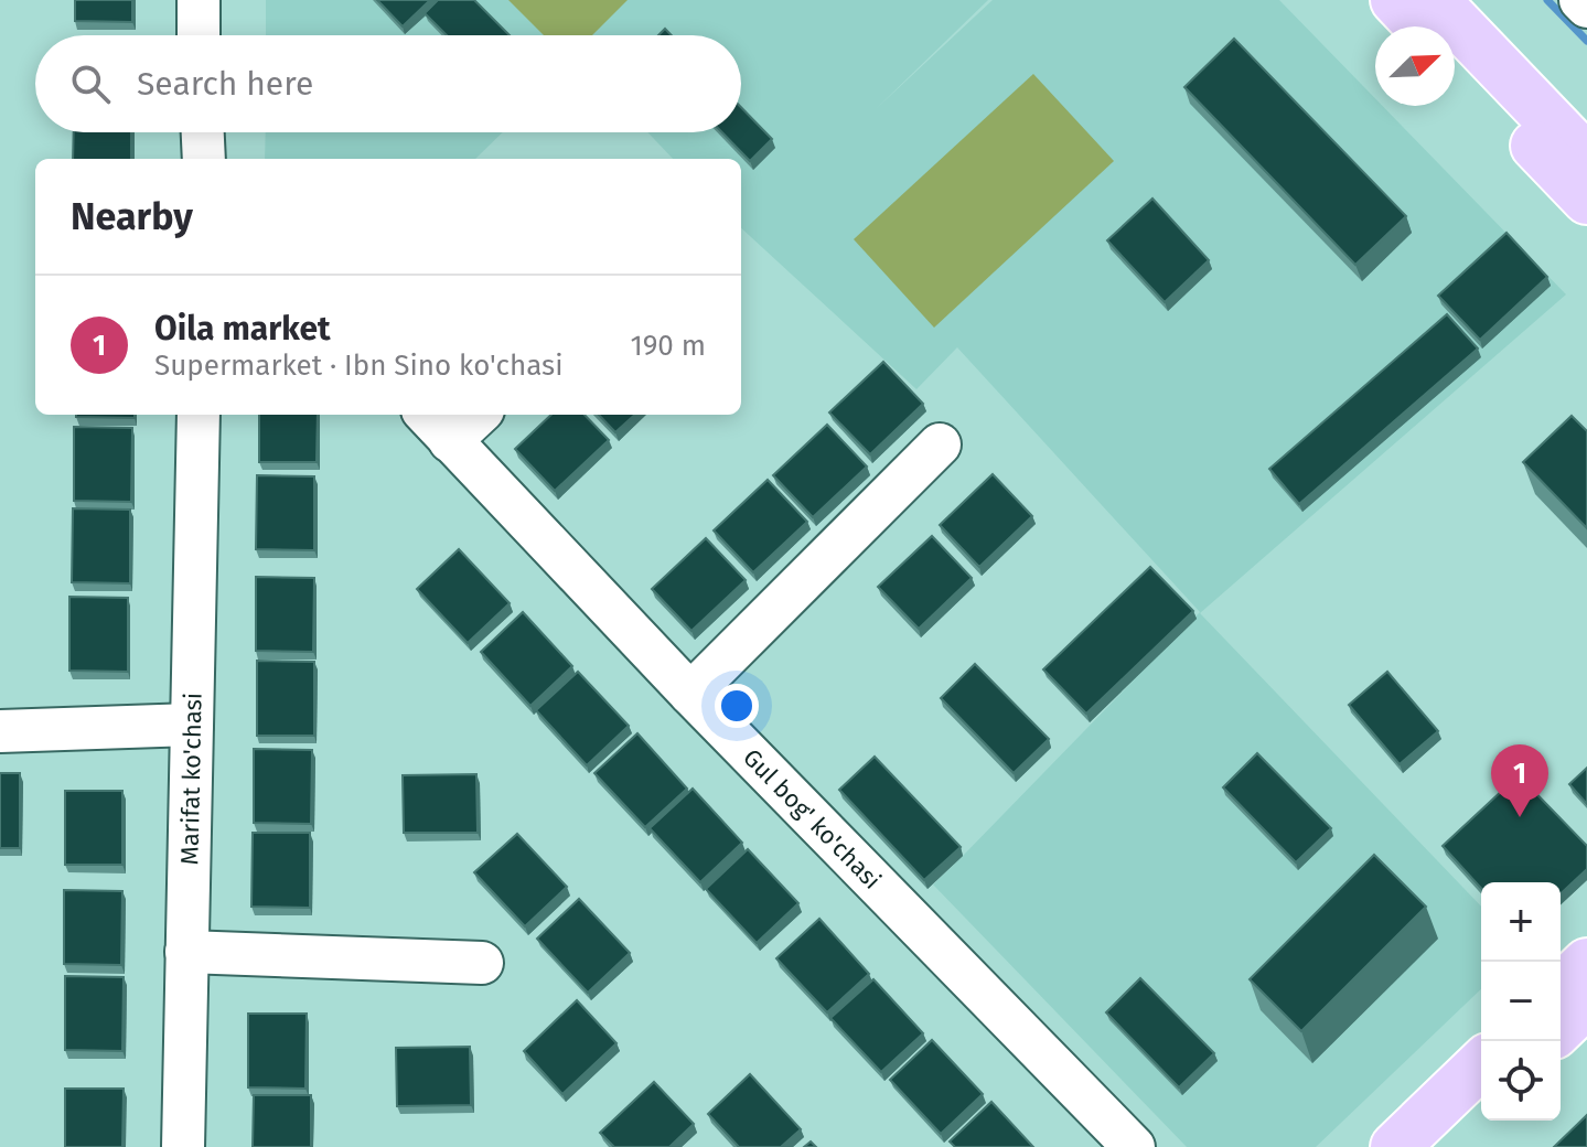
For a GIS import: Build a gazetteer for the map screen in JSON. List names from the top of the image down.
{
  "streets": {
    "street": ["Marifat ko'chasi", "Gul bog' ko'chasi"]
  },
  "north": "top right",
  "page": {
    "search": "Search here",
    "heading": "Nearby",
    "list": [
      {
        "mark": "1",
        "name": "Oila market",
        "note": "Supermarket · Ibn Sino ko'chasi",
        "value": "190 m"
      }
    ],
    "pins": "1",
    "map_buttons": ["+", "−"]
  }
}
